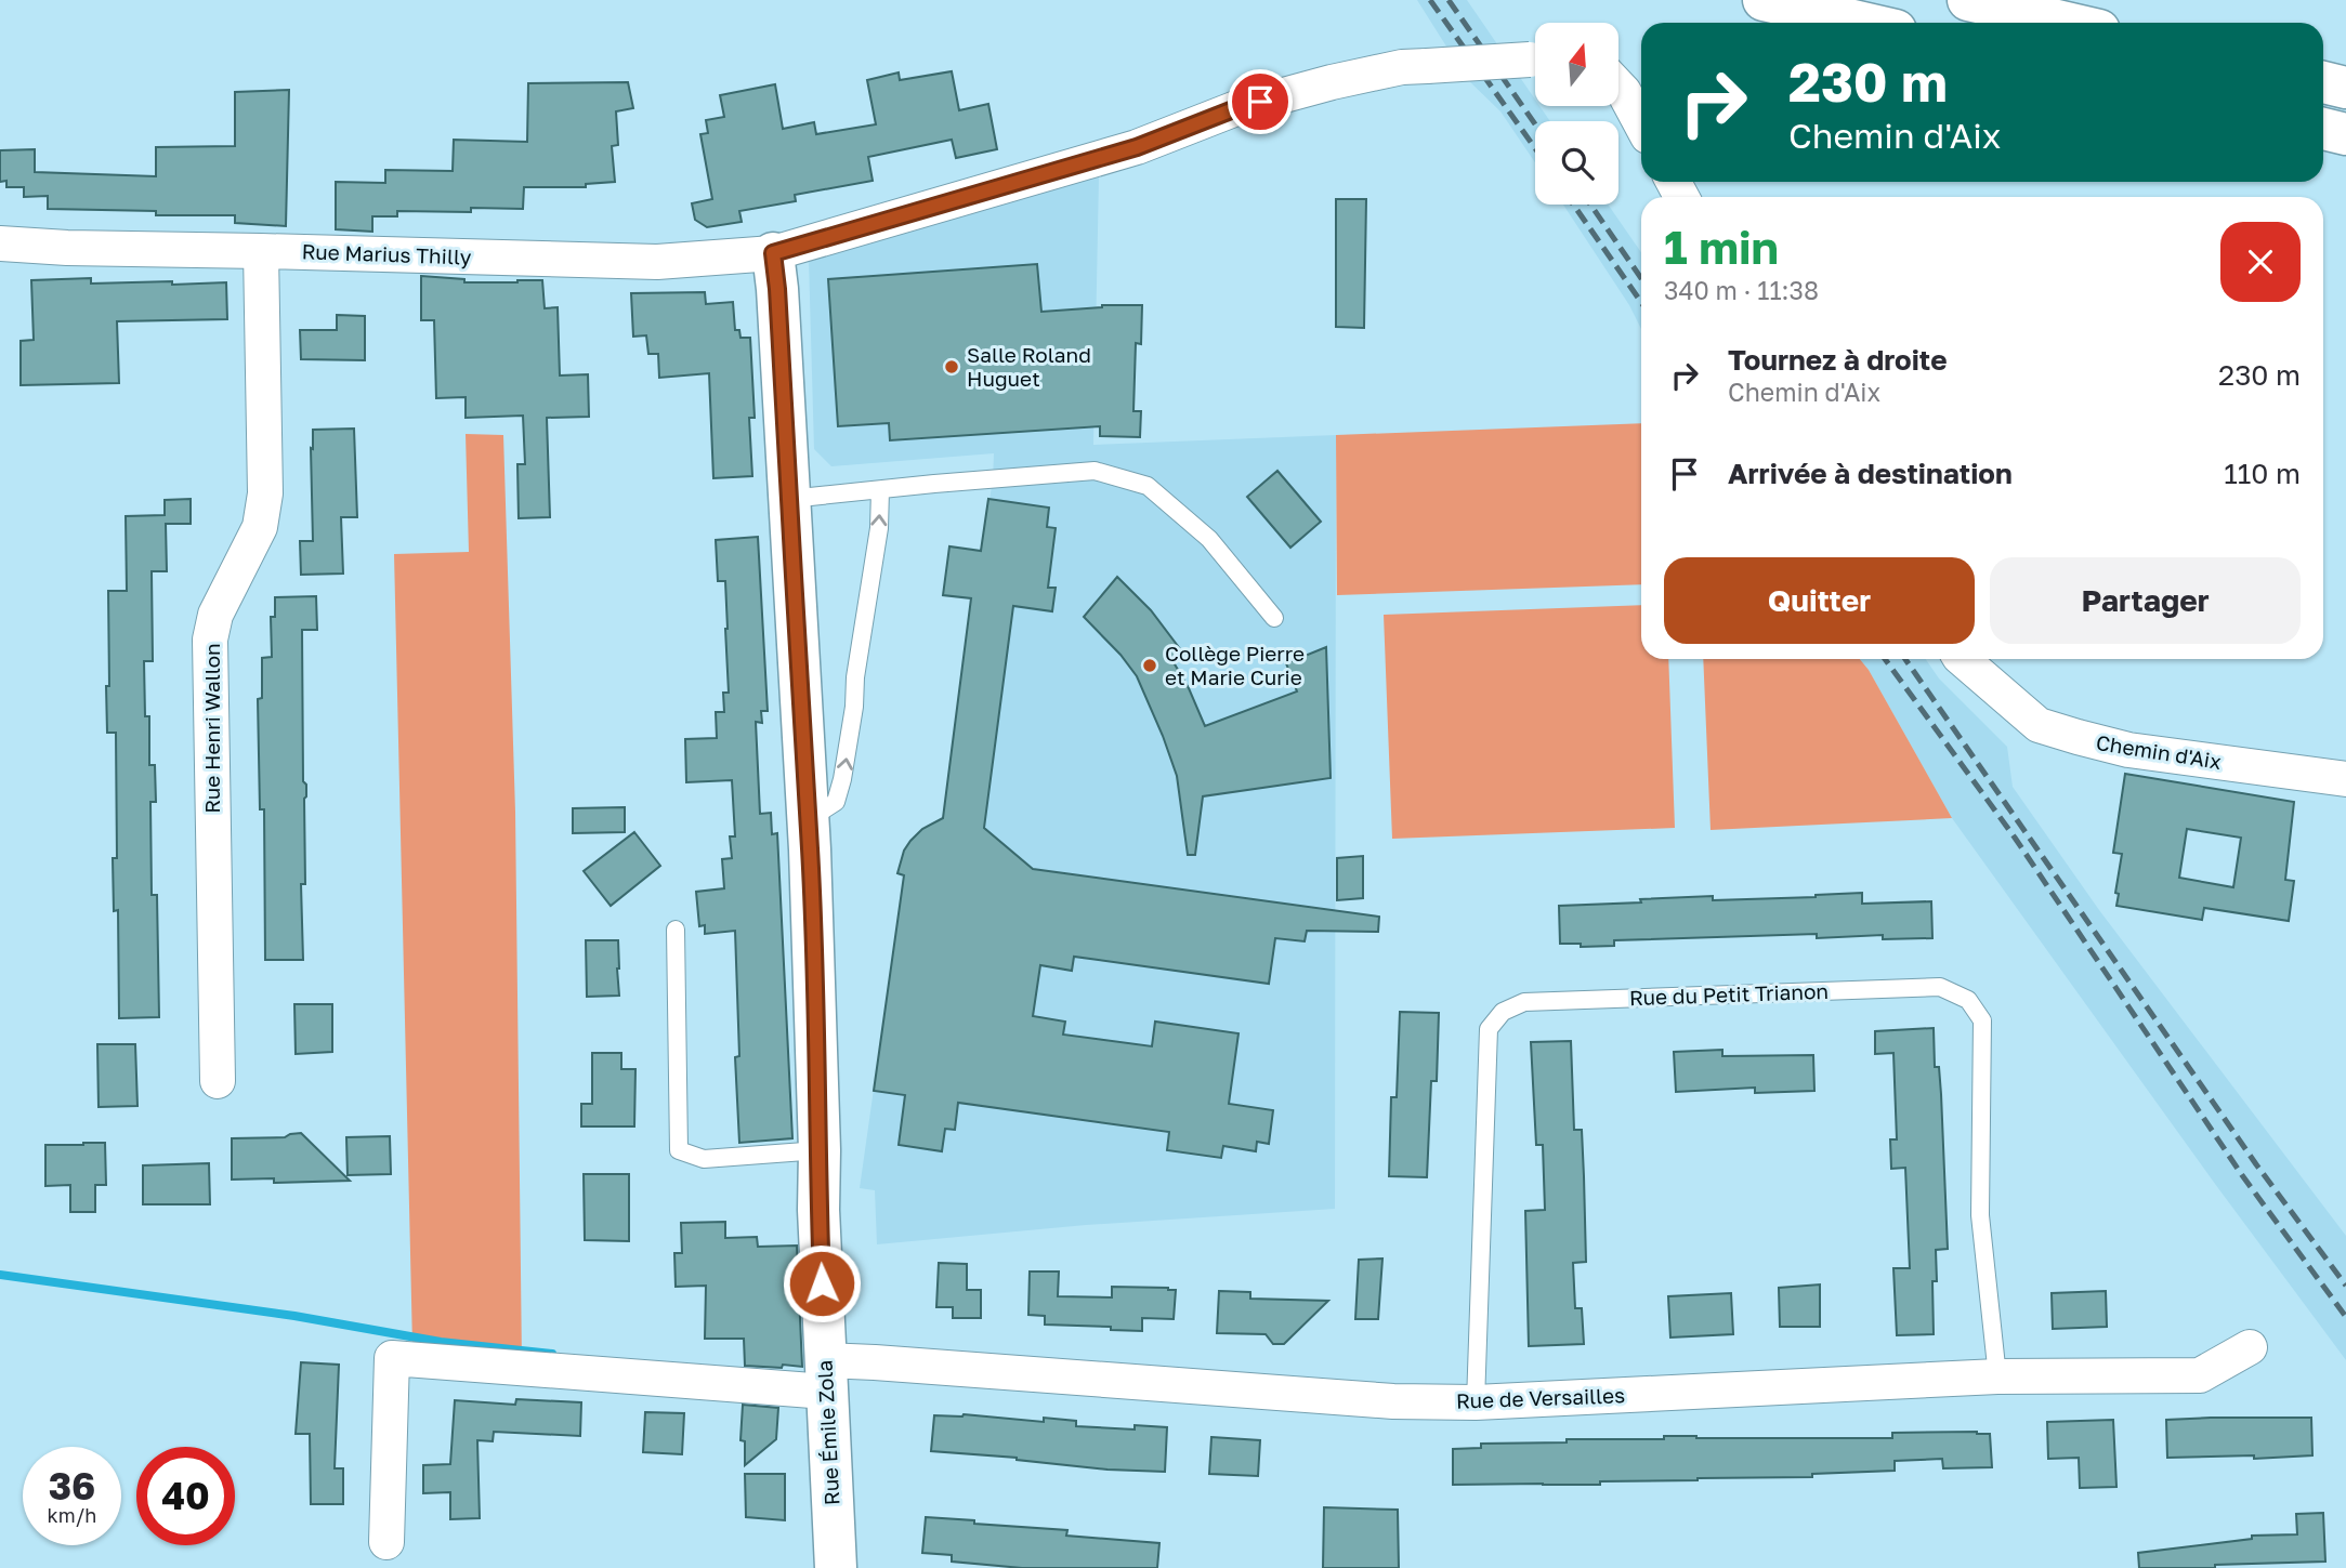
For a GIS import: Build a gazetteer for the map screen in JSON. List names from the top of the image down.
{
  "streets": {
    "main road": ["Rue Émile Zola"],
    "street": [
      "Rue Marius Thilly",
      "Rue Henri Wallon",
      "Chemin d'Aix",
      "Rue de Versailles"
    ],
    "lane": ["Rue du Petit Trianon"]
  },
  "crossings": [
    ["Rue Marius Thilly", "Rue Henri Wallon"],
    ["Rue Marius Thilly", "Rue Émile Zola"],
    ["Rue du Petit Trianon", "Rue de Versailles"],
    ["Rue de Versailles", "Rue Émile Zola"]
  ],
  "places": ["Salle Roland Huguet", "Collège Pierre et Marie Curie"],
  "north": "top",
  "page": {
    "turn": ["230 m", "Chemin d'Aix"],
    "heading": ["1 min", "340 m · 11:38"],
    "list": [
      {
        "name": "Tournez à droite",
        "note": "Chemin d'Aix",
        "value": "230 m"
      },
      {
        "name": "Arrivée à destination",
        "value": "110 m"
      }
    ],
    "buttons": ["Quitter", "Partager"],
    "speed": "36 km/h",
    "limit": "40"
  }
}
